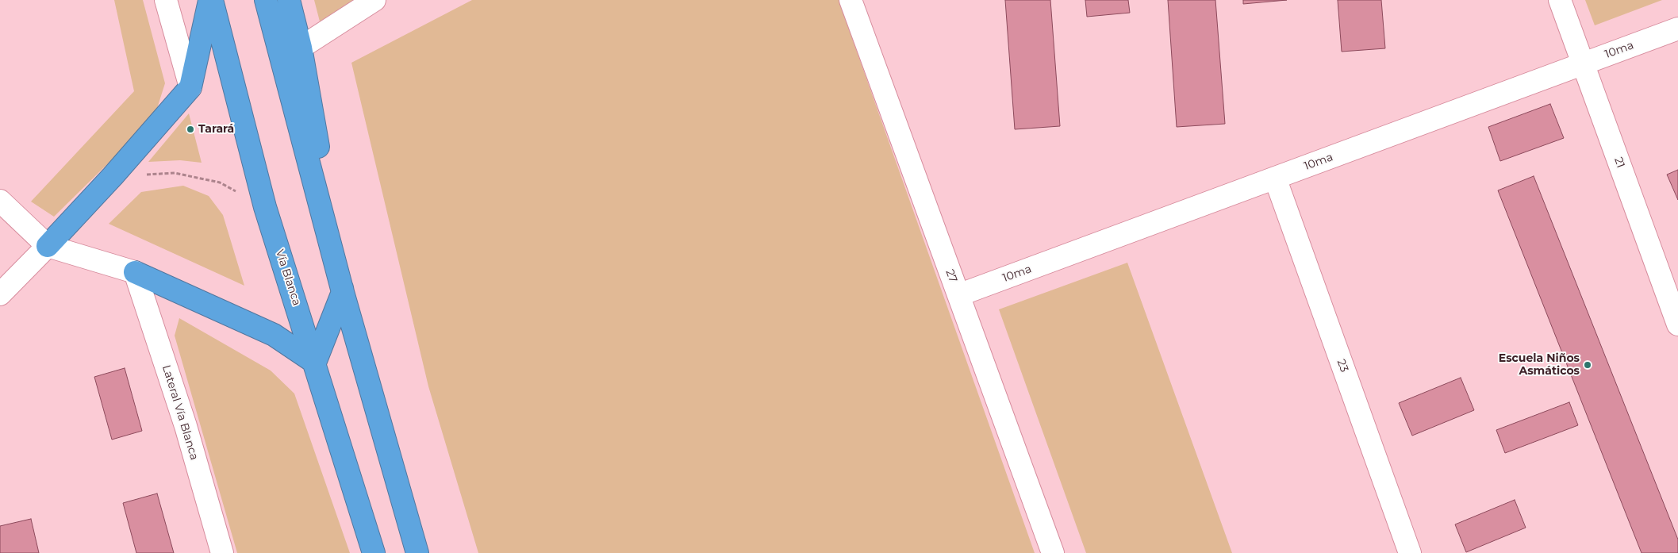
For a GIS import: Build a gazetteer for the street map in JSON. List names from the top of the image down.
{
  "streets": {
    "highway": ["Vía Blanca"],
    "street": [
      "10ma",
      "21",
      "27",
      "23",
      "Lateral Vía Blanca"
    ]
  },
  "crossings": [
    ["10ma", "21"],
    ["10ma", "27"],
    ["10ma", "23"]
  ],
  "places": ["Tarará", "Escuela Niños Asmáticos"]
}
